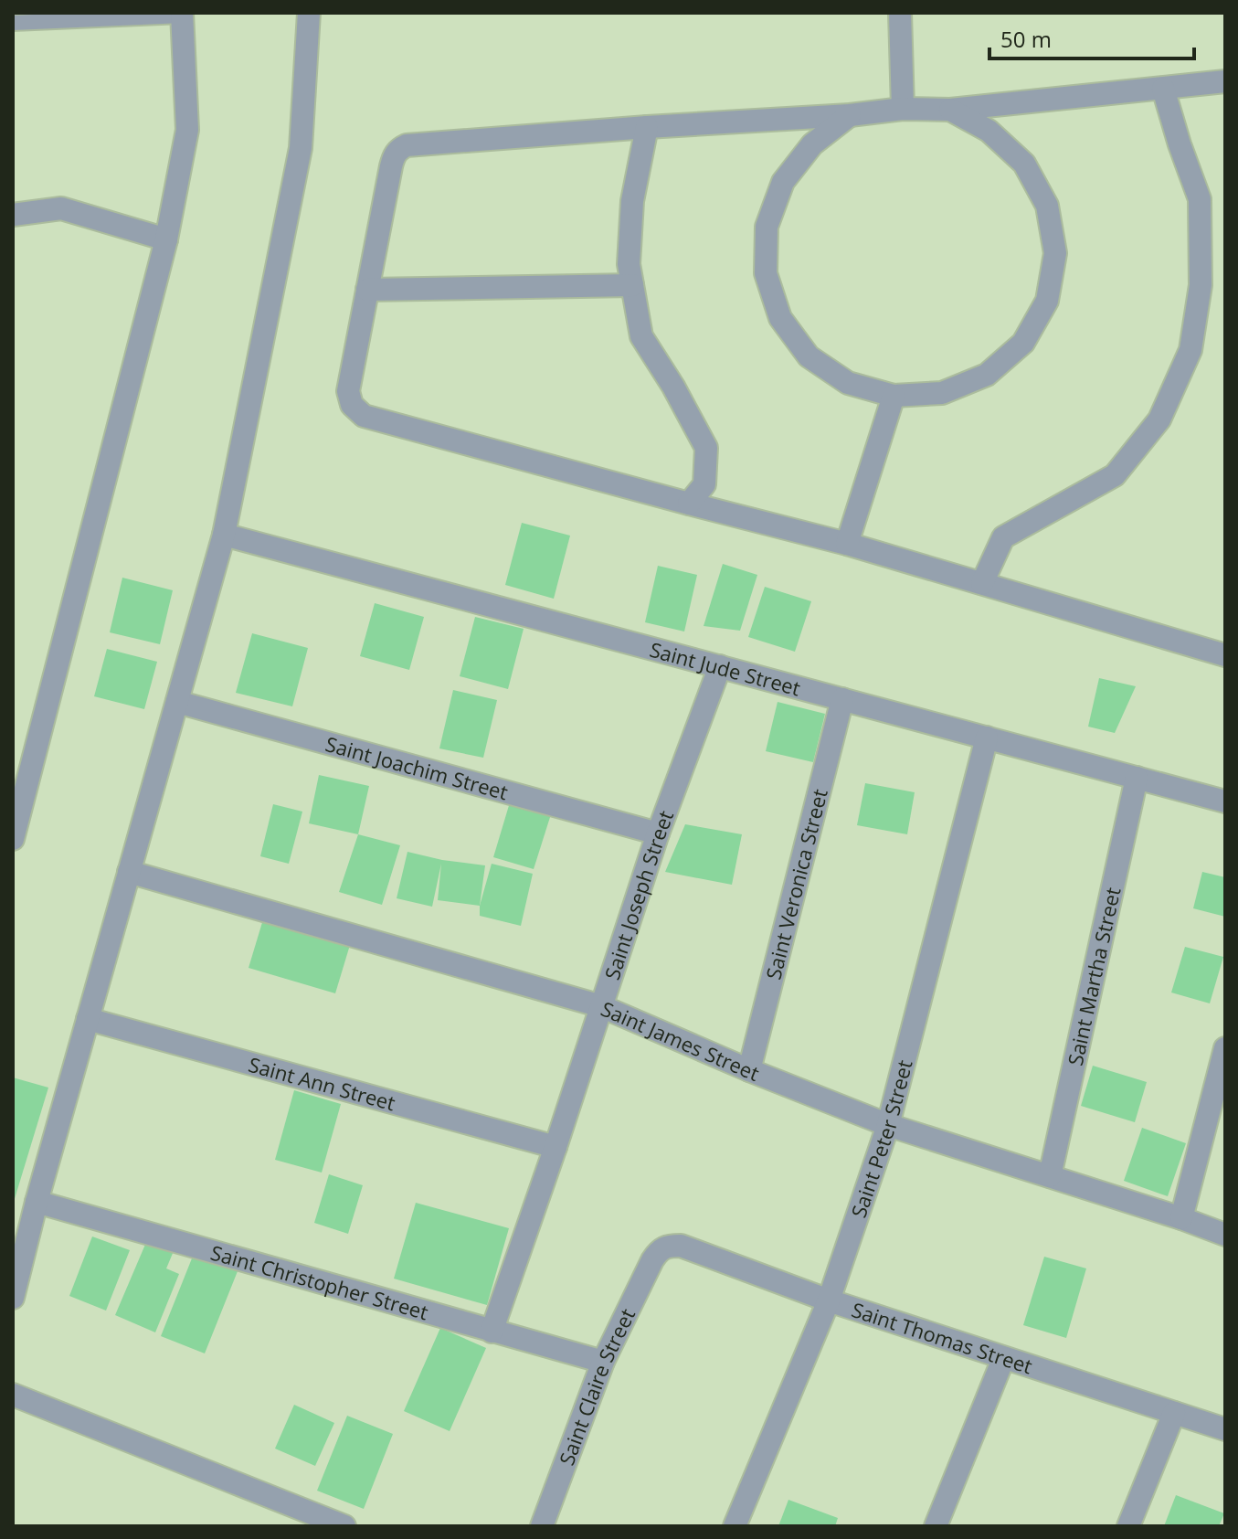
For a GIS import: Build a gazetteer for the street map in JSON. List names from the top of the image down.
{
  "streets": {
    "street": [
      "Saint Jude Street",
      "Saint Joachim Street",
      "Saint Veronica Street",
      "Saint Joseph Street",
      "Saint Martha Street",
      "Saint James Street",
      "Saint Ann Street",
      "Saint Peter Street",
      "Saint Christopher Street",
      "Saint Thomas Street",
      "Saint Claire Street"
    ]
  },
  "crossings": [
    ["Saint Jude Street", "Saint Veronica Street"],
    ["Saint Jude Street", "Saint Joseph Street"],
    ["Saint Jude Street", "Saint Martha Street"],
    ["Saint Jude Street", "Saint Peter Street"],
    ["Saint Joachim Street", "Saint Joseph Street"],
    ["Saint Veronica Street", "Saint James Street"],
    ["Saint Joseph Street", "Saint James Street"],
    ["Saint Joseph Street", "Saint Ann Street"],
    ["Saint Joseph Street", "Saint Christopher Street"],
    ["Saint Martha Street", "Saint James Street"],
    ["Saint James Street", "Saint Peter Street"],
    ["Saint Peter Street", "Saint Thomas Street"],
    ["Saint Christopher Street", "Saint Claire Street"],
    ["Saint Thomas Street", "Saint Claire Street"]
  ],
  "scale_bar": "50 m"
}
